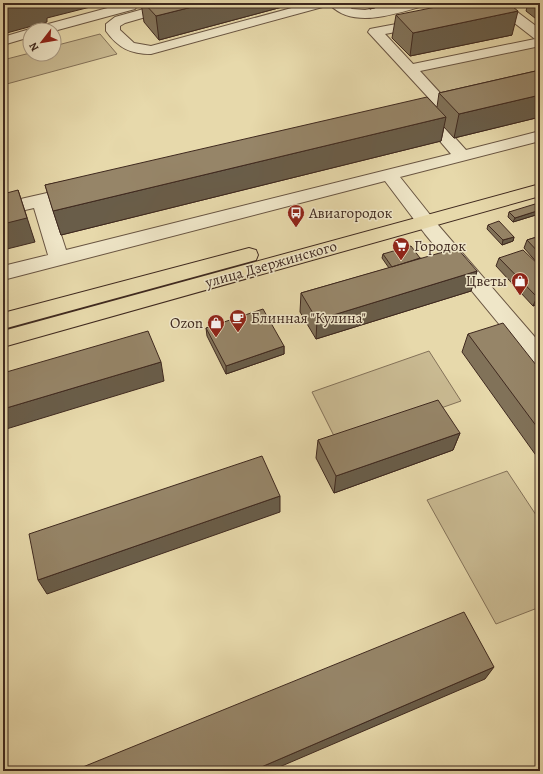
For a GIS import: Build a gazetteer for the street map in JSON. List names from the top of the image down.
{
  "streets": {
    "main road": ["улица Дзержинского"]
  },
  "places": {
    "bus stop": ["Авиагородок"],
    "supermarket": ["Городок"],
    "shop": ["Цветы", "Ozon"],
    "cafe": ["Блинная \"Кулина\""]
  },
  "north": "bottom left"
}
